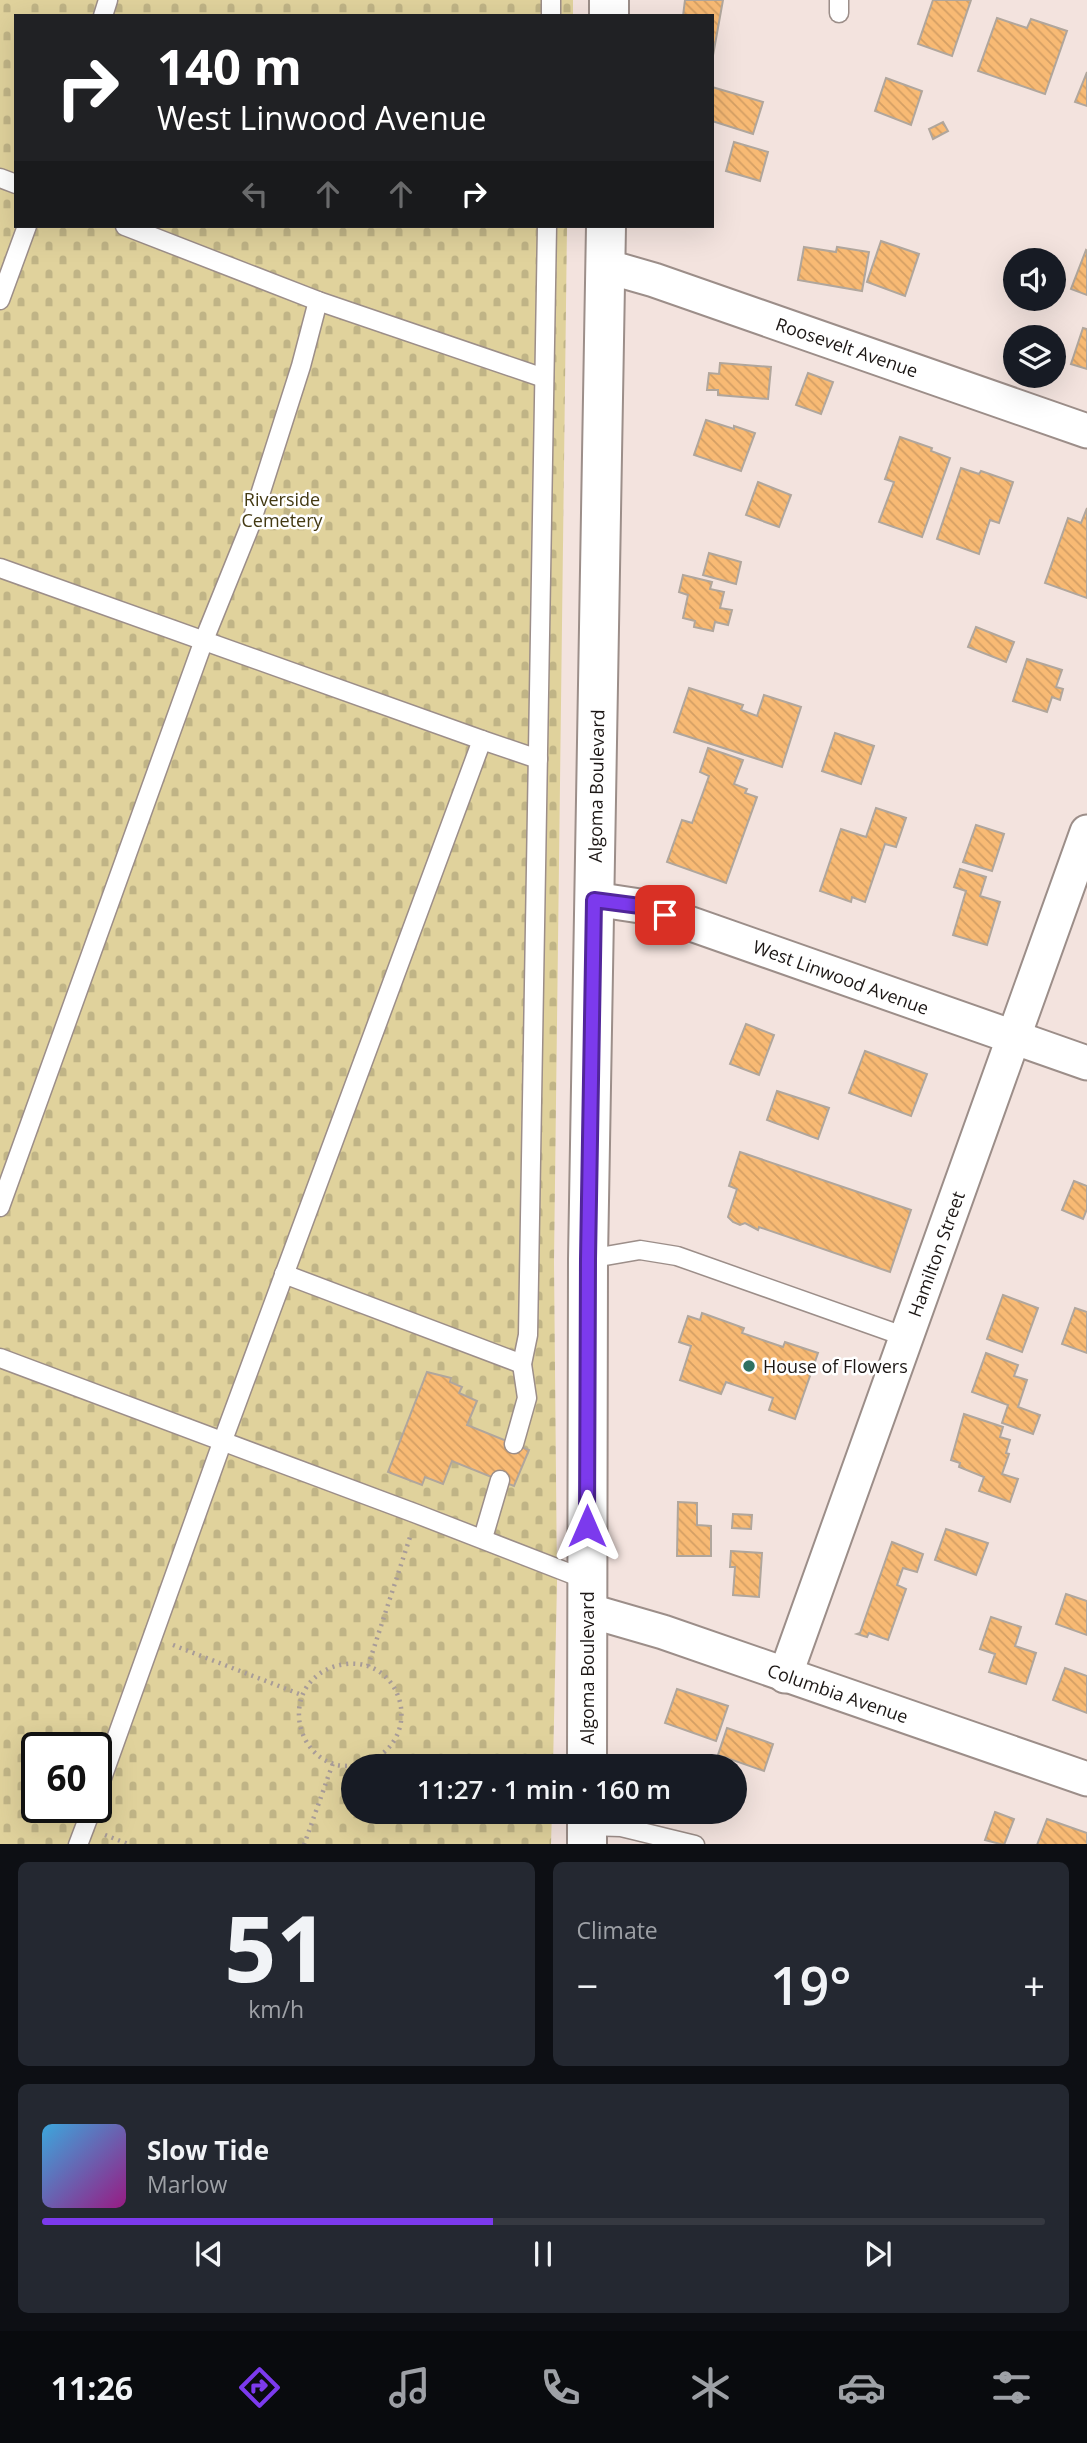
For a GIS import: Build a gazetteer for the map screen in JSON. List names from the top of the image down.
{
  "streets": {
    "main road": ["Algoma Boulevard"],
    "street": [
      "Roosevelt Avenue",
      "West Linwood Avenue",
      "Hamilton Street",
      "Columbia Avenue"
    ]
  },
  "crossings": [
    ["Roosevelt Avenue", "Algoma Boulevard"],
    ["Algoma Boulevard", "West Linwood Avenue"],
    ["Algoma Boulevard", "Columbia Avenue"],
    ["West Linwood Avenue", "Hamilton Street"],
    ["Hamilton Street", "Columbia Avenue"]
  ],
  "parks": ["Riverside Cemetery"],
  "places": ["House of Flowers"],
  "page": {
    "turn": ["140 m", "West Linwood Avenue"],
    "limit": "60",
    "trip": "11:27 · 1 min · 160 m",
    "tile": [
      ["51", "km/h"],
      "Climate"
    ],
    "heat": ["−", "19°", "+"],
    "song": ["Slow Tide", "Marlow"],
    "tabs": "11:26"
  }
}
